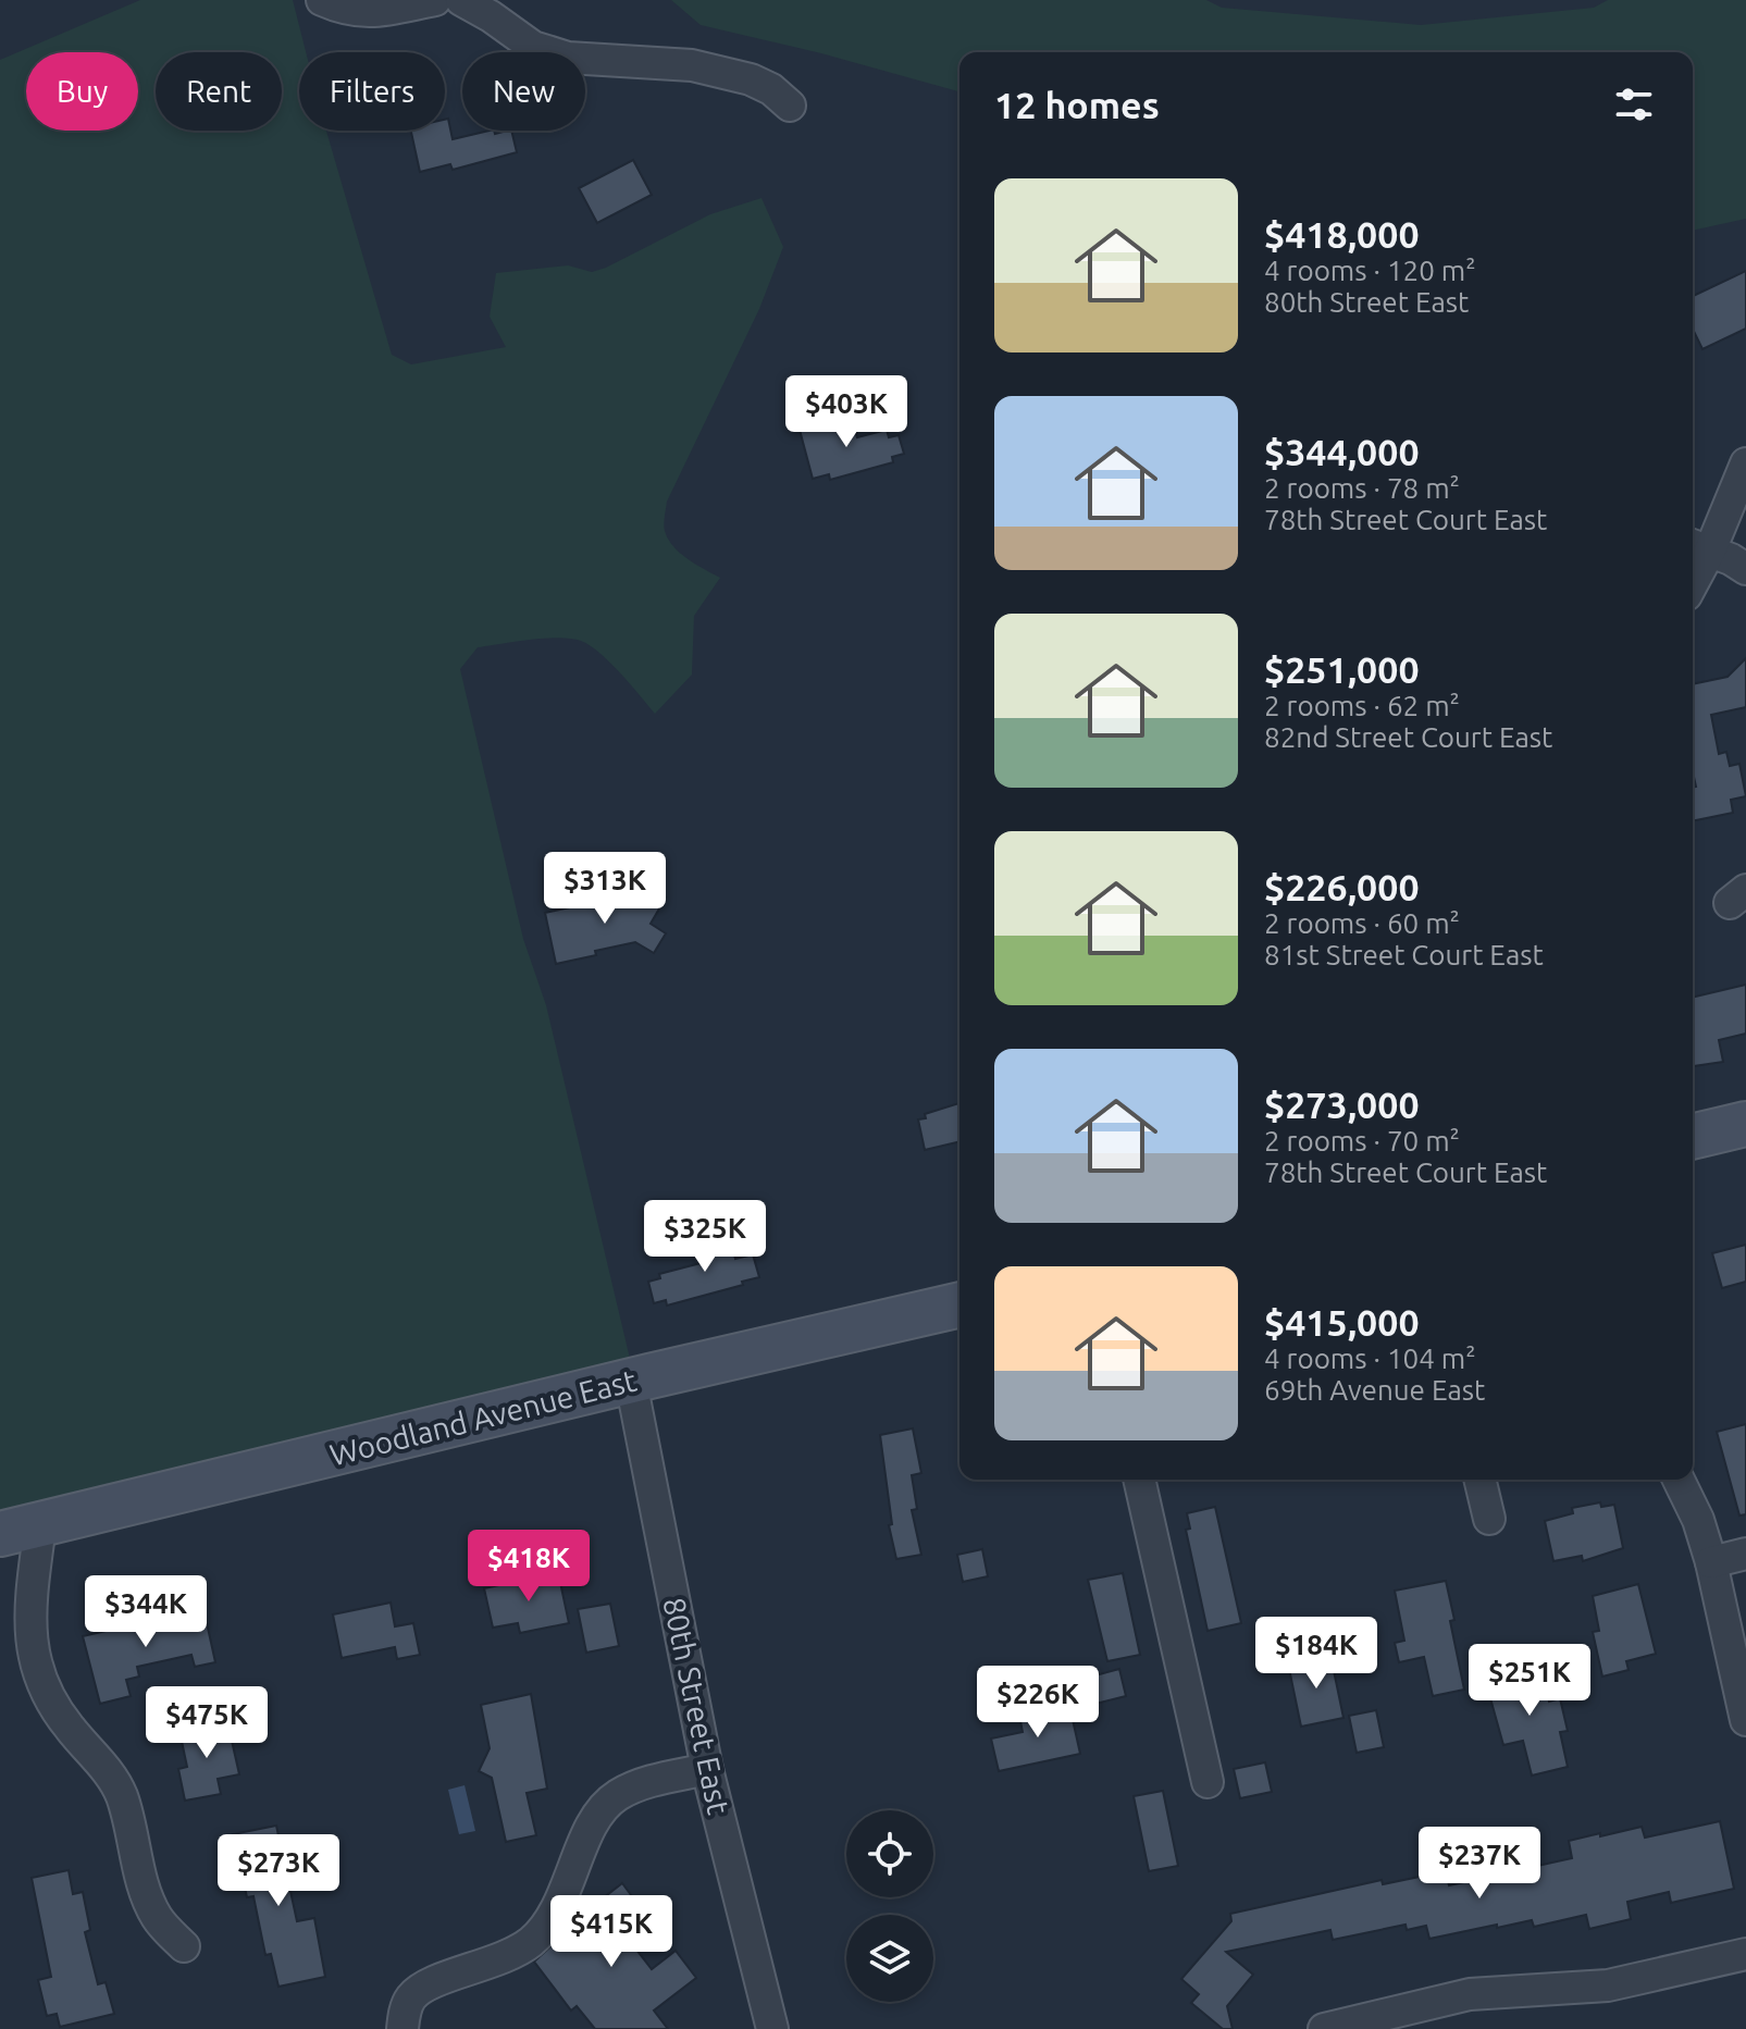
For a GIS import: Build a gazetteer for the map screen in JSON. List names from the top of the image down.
{
  "streets": {
    "street": ["Woodland Avenue East", "80th Street East"]
  },
  "crossings": [
    ["Woodland Avenue East", "80th Street East"]
  ],
  "page": {
    "chip": [
      "Buy",
      "Rent",
      "Filters",
      "New"
    ],
    "heading": "12 homes",
    "list": [
      {
        "name": "$418,000",
        "note": "4 rooms · 120 m² · 80th Street East"
      },
      {
        "name": "$344,000",
        "note": "2 rooms · 78 m² · 78th Street Court East"
      },
      {
        "name": "$251,000",
        "note": "2 rooms · 62 m² · 82nd Street Court East"
      },
      {
        "name": "$226,000",
        "note": "2 rooms · 60 m² · 81st Street Court East"
      },
      {
        "name": "$273,000",
        "note": "2 rooms · 70 m² · 78th Street Court East"
      },
      {
        "name": "$415,000",
        "note": "4 rooms · 104 m² · 69th Avenue East"
      }
    ],
    "price": [
      "$403K",
      "$313K",
      "$325K",
      "$418K",
      "$344K",
      "$184K",
      "$251K",
      "$226K",
      "$475K",
      "$237K",
      "$273K",
      "$415K"
    ]
  }
}
